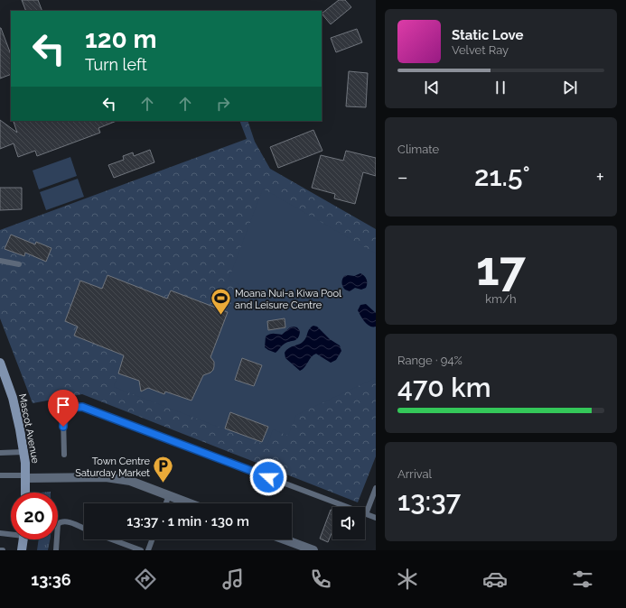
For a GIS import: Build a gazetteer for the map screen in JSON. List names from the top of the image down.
{
  "streets": {
    "main road": ["Mascot Avenue"]
  },
  "places": {
    "sports": ["Moana Nui-a Kiwa Pool and Leisure Centre"],
    "parking": ["Town Centre Saturday Market"]
  },
  "page": {
    "turn": ["120 m", "Turn left"],
    "song": ["Static Love", "Velvet Ray"],
    "tile": [
      "Climate",
      ["17", "km/h"],
      ["Range · 94%", "470 km"],
      ["Arrival", "13:37"]
    ],
    "heat": ["−", "21.5°", "+"],
    "limit": "20",
    "trip": "13:37 · 1 min · 130 m",
    "tabs": "13:36"
  }
}
